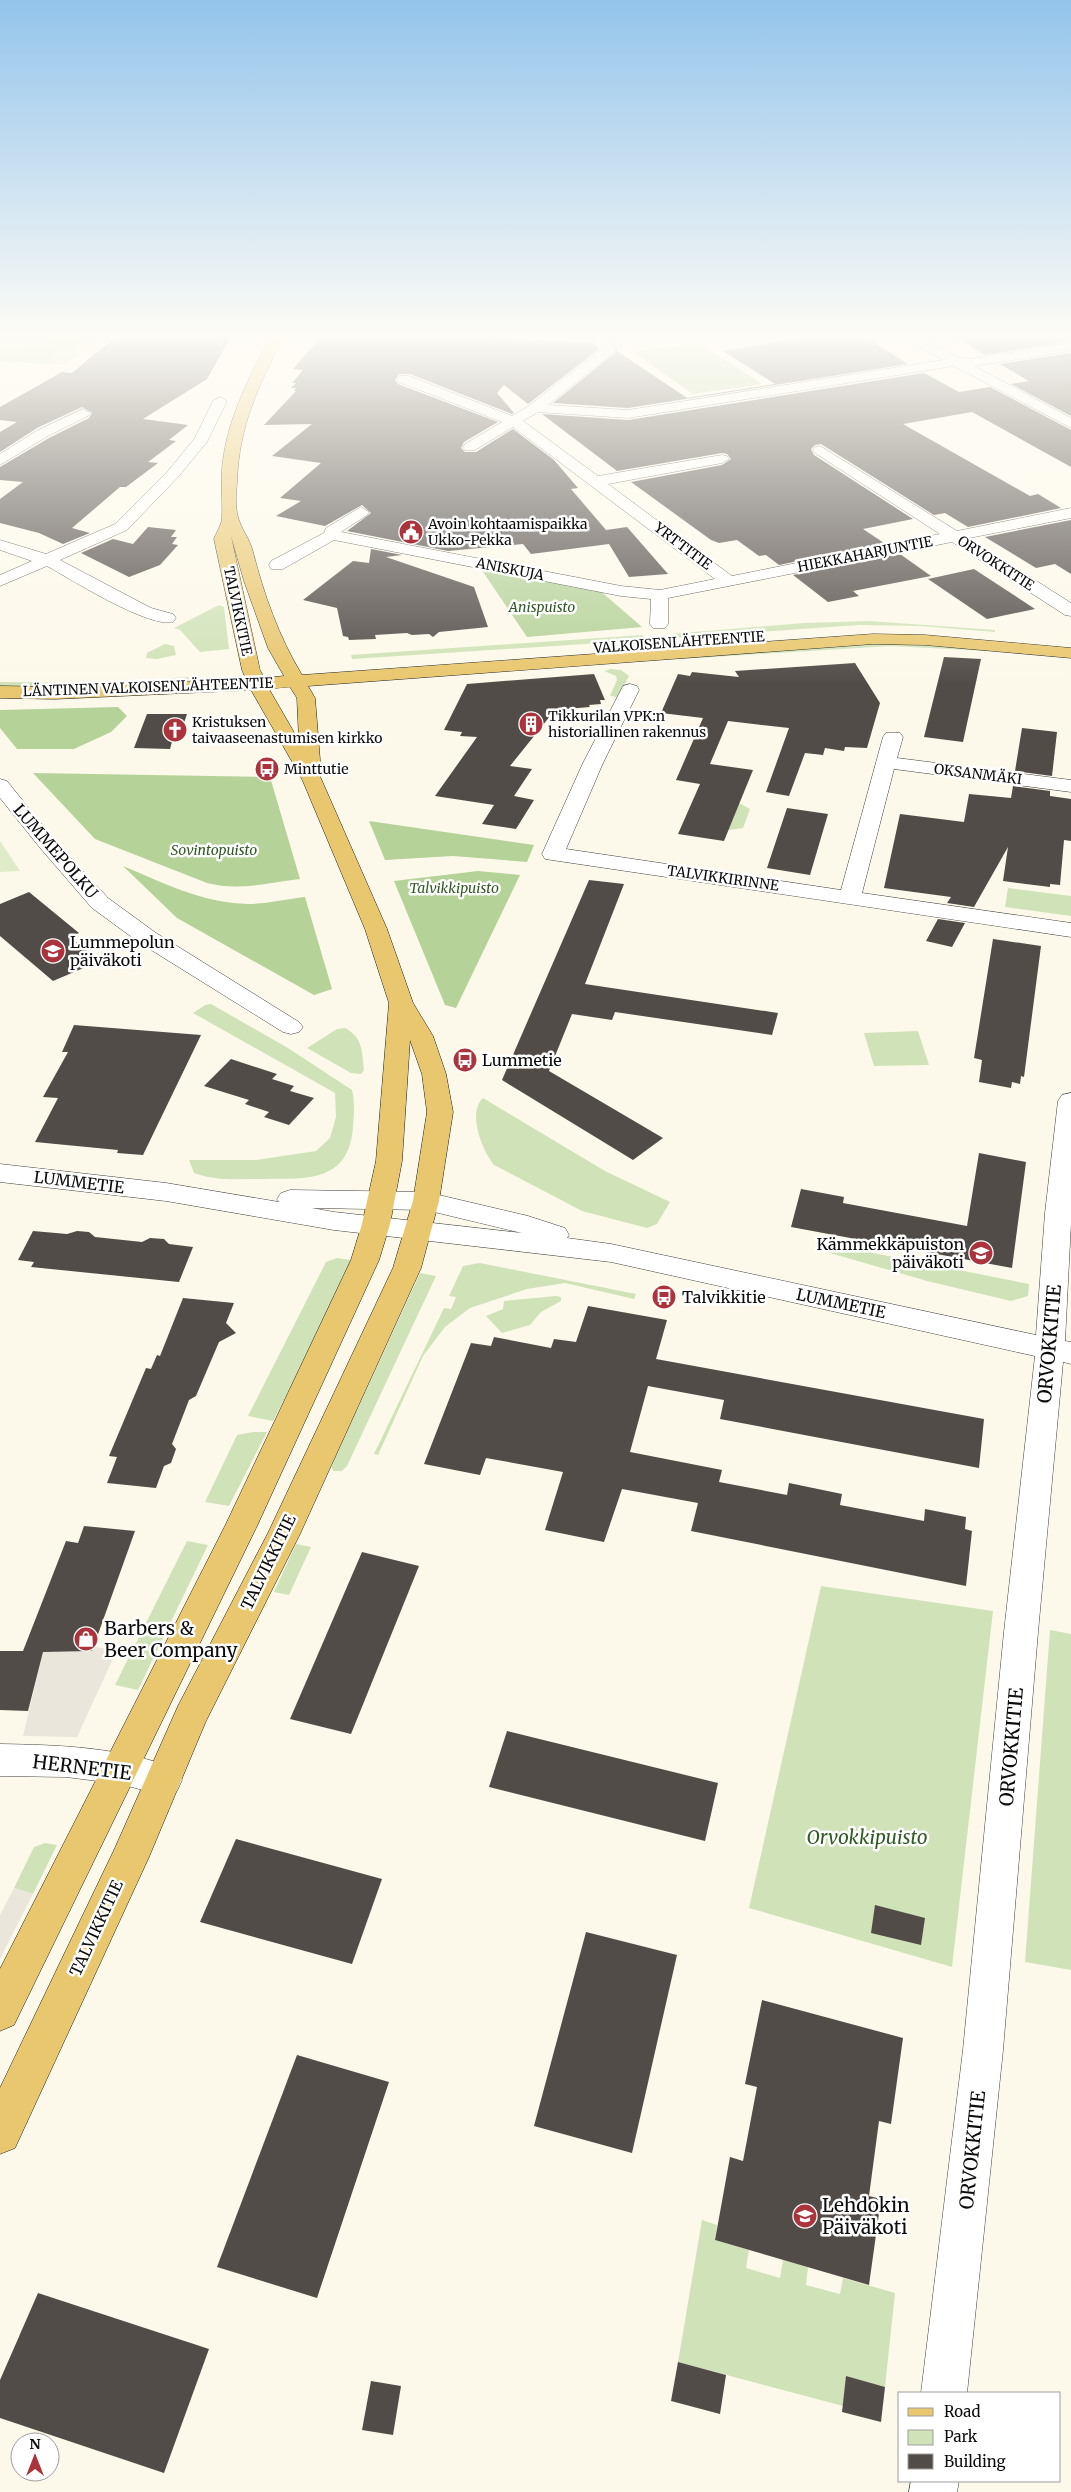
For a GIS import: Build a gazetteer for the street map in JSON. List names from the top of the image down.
{
  "streets": {
    "main road": ["TALVIKKITIE", "VALKOISENLÄHTEENTIE", "LÄNTINEN VALKOISENLÄHTEENTIE"],
    "street": [
      "YRTTITIE",
      "HIEKKAHARJUNTIE",
      "ORVOKKITIE",
      "ANISKUJA",
      "OKSANMÄKI",
      "LUMMEPOLKU",
      "TALVIKKIRINNE",
      "LUMMETIE",
      "HERNETIE"
    ]
  },
  "crossings": [
    ["YRTTITIE", "HIEKKAHARJUNTIE"],
    ["HIEKKAHARJUNTIE", "ORVOKKITIE"],
    ["HIEKKAHARJUNTIE", "ANISKUJA"],
    ["ORVOKKITIE", "LUMMETIE"],
    ["TALVIKKITIE", "VALKOISENLÄHTEENTIE"],
    ["TALVIKKITIE", "LÄNTINEN VALKOISENLÄHTEENTIE"],
    ["TALVIKKITIE", "LUMMETIE"],
    ["TALVIKKITIE", "HERNETIE"],
    ["VALKOISENLÄHTEENTIE", "LÄNTINEN VALKOISENLÄHTEENTIE"]
  ],
  "parks": [
    "Anispuisto",
    "Sovintopuisto",
    "Talvikkipuisto",
    "Orvokkipuisto"
  ],
  "places": {
    "public building": ["Avoin kohtaamispaikka Ukko-Pekka"],
    "building": ["Tikkurilan VPK:n historiallinen rakennus"],
    "church": ["Kristuksen taivaaseenastumisen kirkko"],
    "bus stop": ["Minttutie", "Lummetie", "Talvikkitie"],
    "school or university": ["Lummepolun päiväkoti", "Kämmekkäpuiston päiväkoti", "Lehdokin Päiväkoti"],
    "shop": ["Barbers & Beer Company"]
  },
  "legend": ["Road", "Park", "Building"],
  "north": "top"
}
